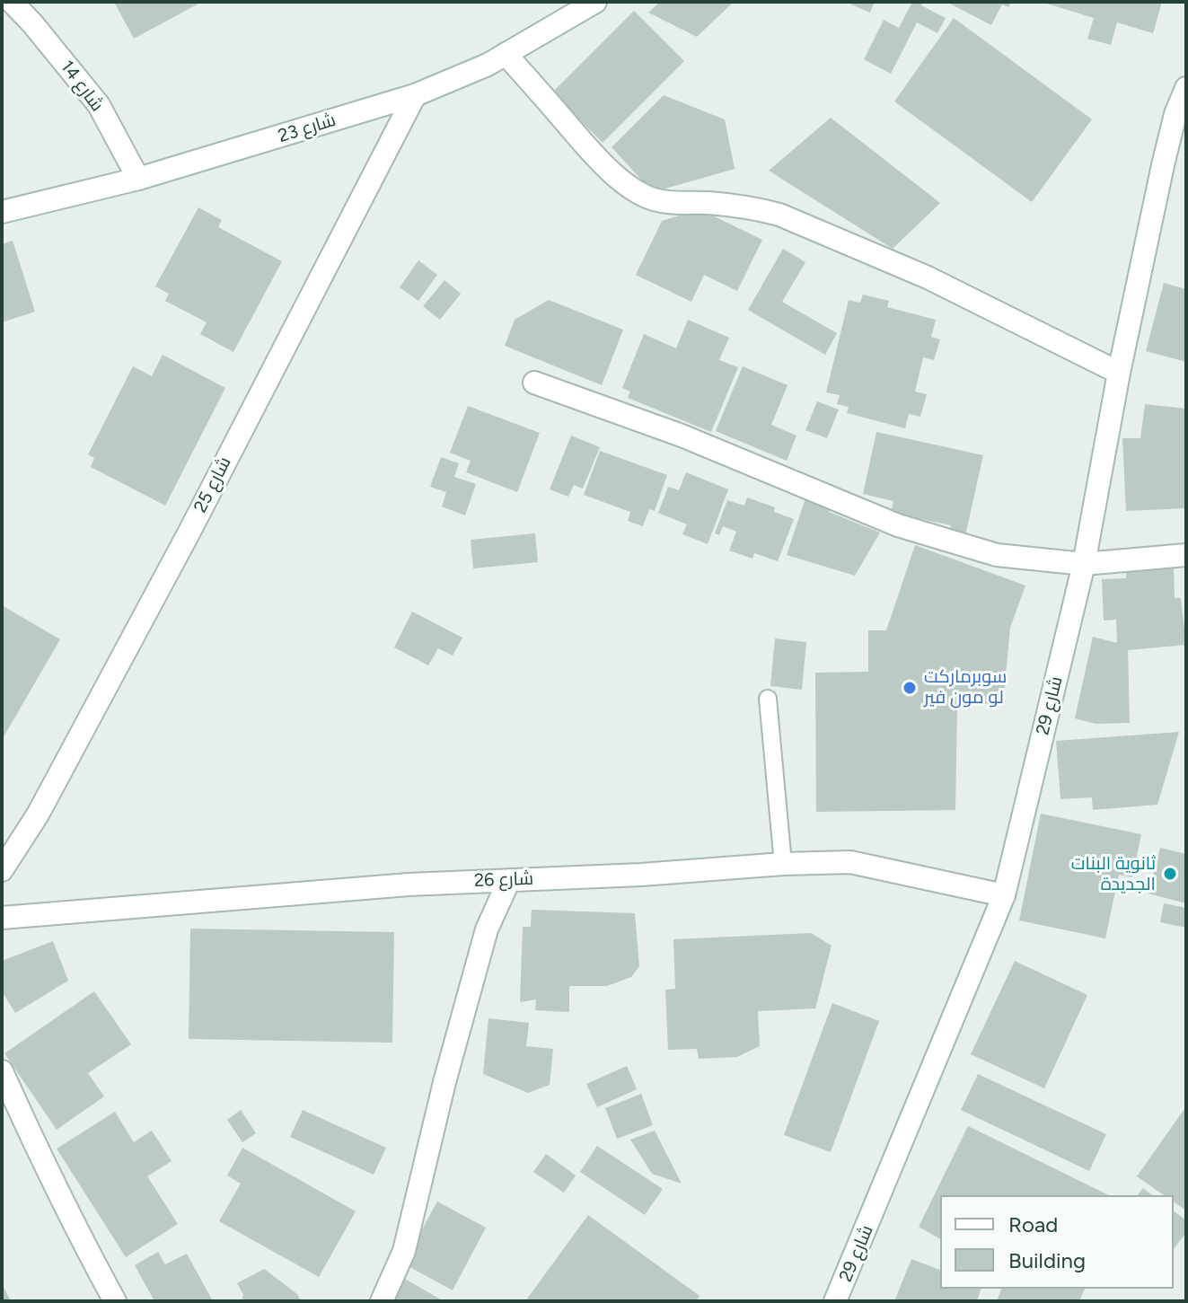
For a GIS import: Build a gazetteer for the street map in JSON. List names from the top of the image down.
{
  "streets": {
    "street": [
      "شارع 14",
      "شارع 23",
      "شارع 25",
      "شارع 29",
      "شارع 26"
    ]
  },
  "crossings": [
    ["شارع 14", "شارع 23"],
    ["شارع 23", "شارع 25"],
    ["شارع 29", "شارع 26"]
  ],
  "places": ["سوبرماركت لو مون فير", "ثانوية البنات الجديدة"],
  "legend": ["Road", "Building"]
}
